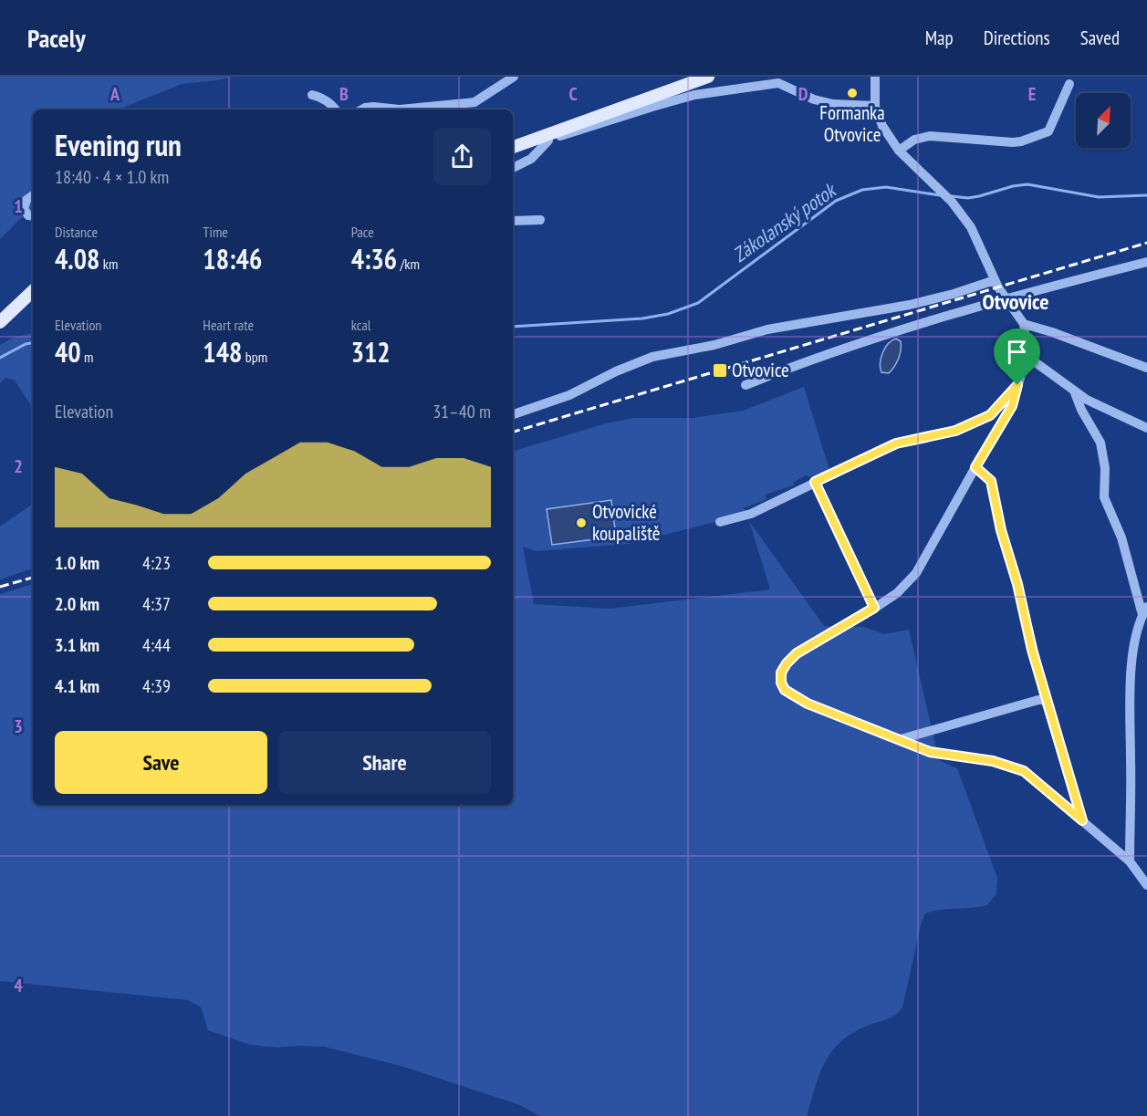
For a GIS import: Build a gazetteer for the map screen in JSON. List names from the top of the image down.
{
  "districts": ["Otvovice"],
  "water": ["Zákolanský potok"],
  "places": {
    "other": ["Formanka Otvovice", "Otvovické koupaliště"],
    "transit": ["Otvovice"]
  },
  "north": "top right",
  "page": {
    "header": "Pacely",
    "nav": ["Map", "Directions", "Saved"],
    "heading": ["Evening run", "18:40 · 4 × 1.0 km"],
    "stats": [
      ["Distance", "4.08 km"],
      ["Time", "18:46"],
      ["Pace", "4:36 /km"],
      ["Elevation", "40 m"],
      ["Heart rate", "148 bpm"],
      ["kcal", "312"]
    ],
    "chart": ["Elevation", "31–40 m"],
    "list": [
      {
        "name": "1.0 km",
        "note": "4:23"
      },
      {
        "name": "2.0 km",
        "note": "4:37"
      },
      {
        "name": "3.1 km",
        "note": "4:44"
      },
      {
        "name": "4.1 km",
        "note": "4:39"
      }
    ],
    "buttons": ["Save", "Share"]
  },
  "grid": {
    "columns": [
      "A",
      "B",
      "C",
      "D",
      "E"
    ],
    "rows": [
      "1",
      "2",
      "3",
      "4"
    ]
  }
}
